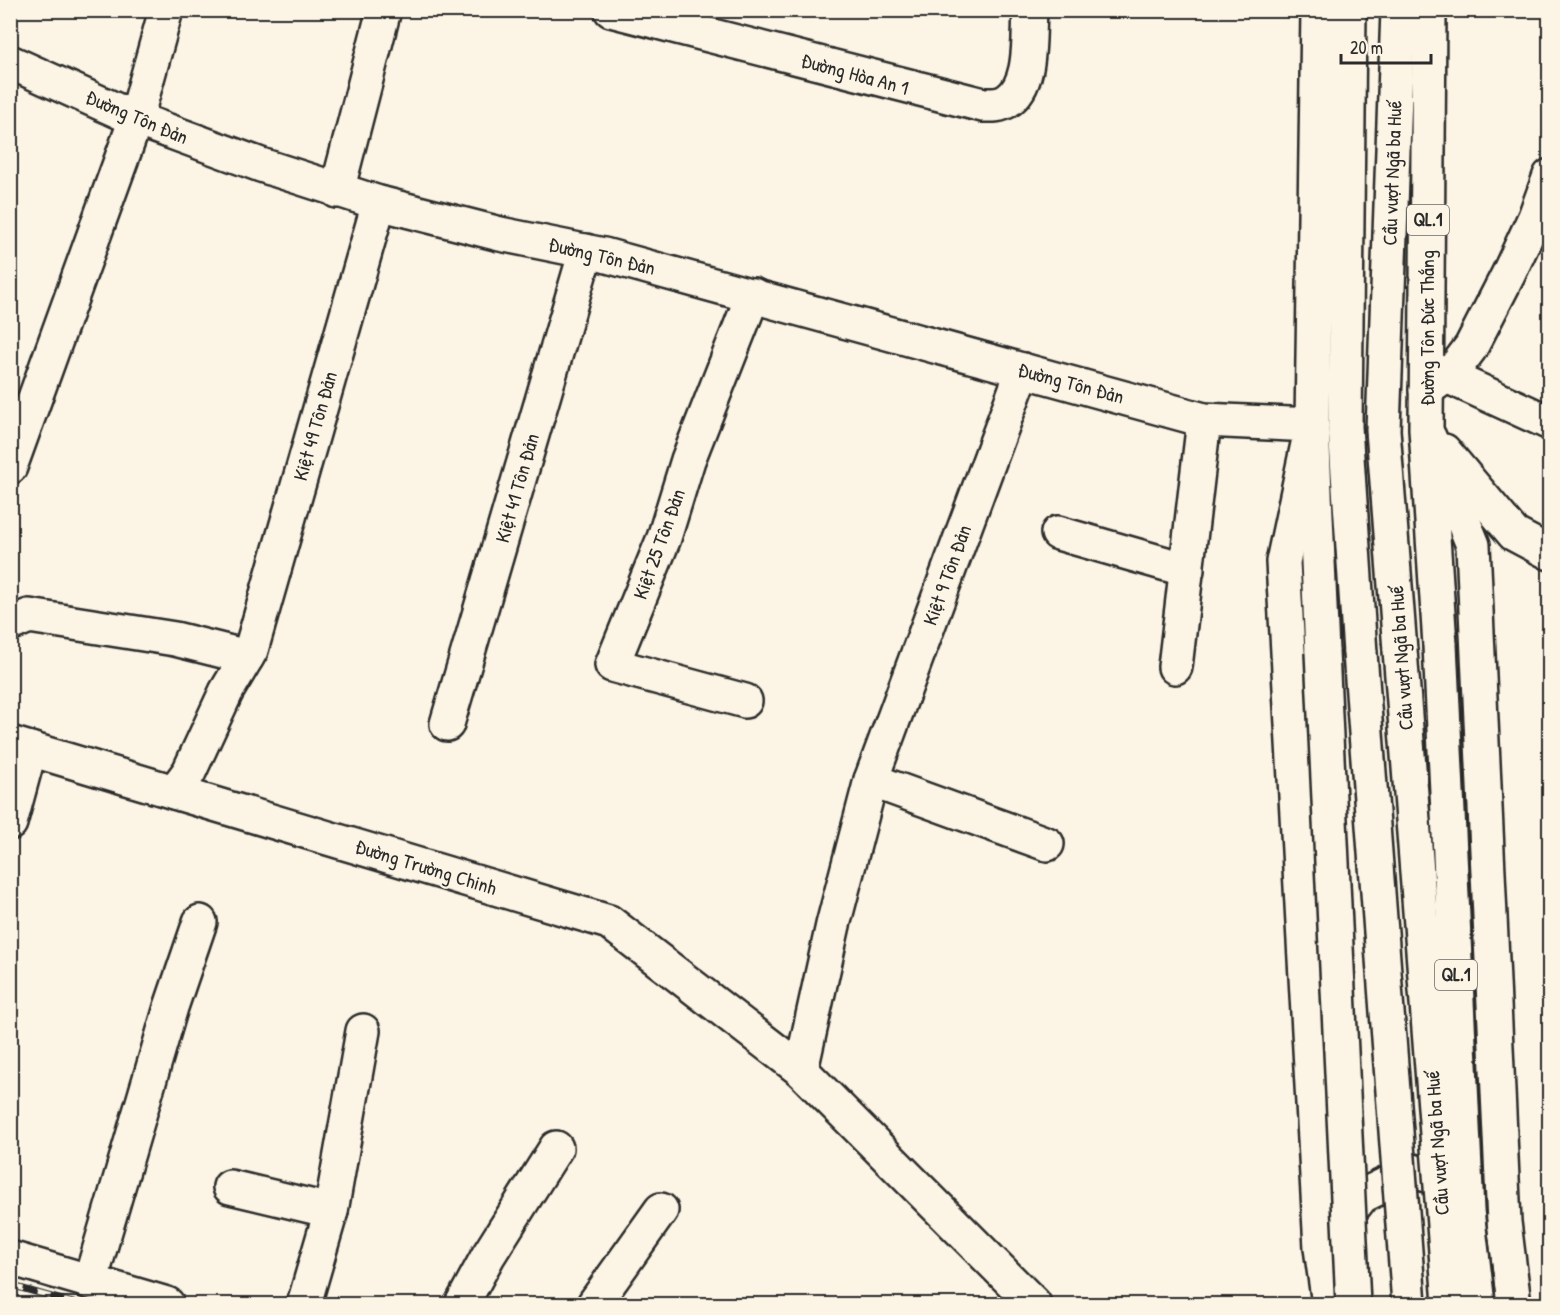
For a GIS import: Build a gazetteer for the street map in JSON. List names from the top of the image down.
{
  "streets": {
    "main road": [
      "Đường Hòa An 1",
      "Đường Tôn Đản",
      "Cầu vượt Ngã ba Huế",
      "QL.1",
      "Đường Tôn Đức Thắng",
      "Kiệt 49 Tôn Đản",
      "Kiệt 41 Tôn Đản",
      "Kiệt 25 Tôn Đản",
      "Kiệt 9 Tôn Đản",
      "Đường Trường Chinh"
    ]
  },
  "crossings": [
    ["Đường Tôn Đản", "Kiệt 49 Tôn Đản"],
    ["Đường Tôn Đản", "Kiệt 41 Tôn Đản"],
    ["Đường Tôn Đản", "Kiệt 25 Tôn Đản"],
    ["Đường Tôn Đản", "Kiệt 9 Tôn Đản"],
    ["Cầu vượt Ngã ba Huế", "Đường Tôn Đức Thắng"],
    ["Kiệt 49 Tôn Đản", "Đường Trường Chinh"],
    ["Kiệt 9 Tôn Đản", "Đường Trường Chinh"]
  ],
  "scale_bar": "20 m"
}
